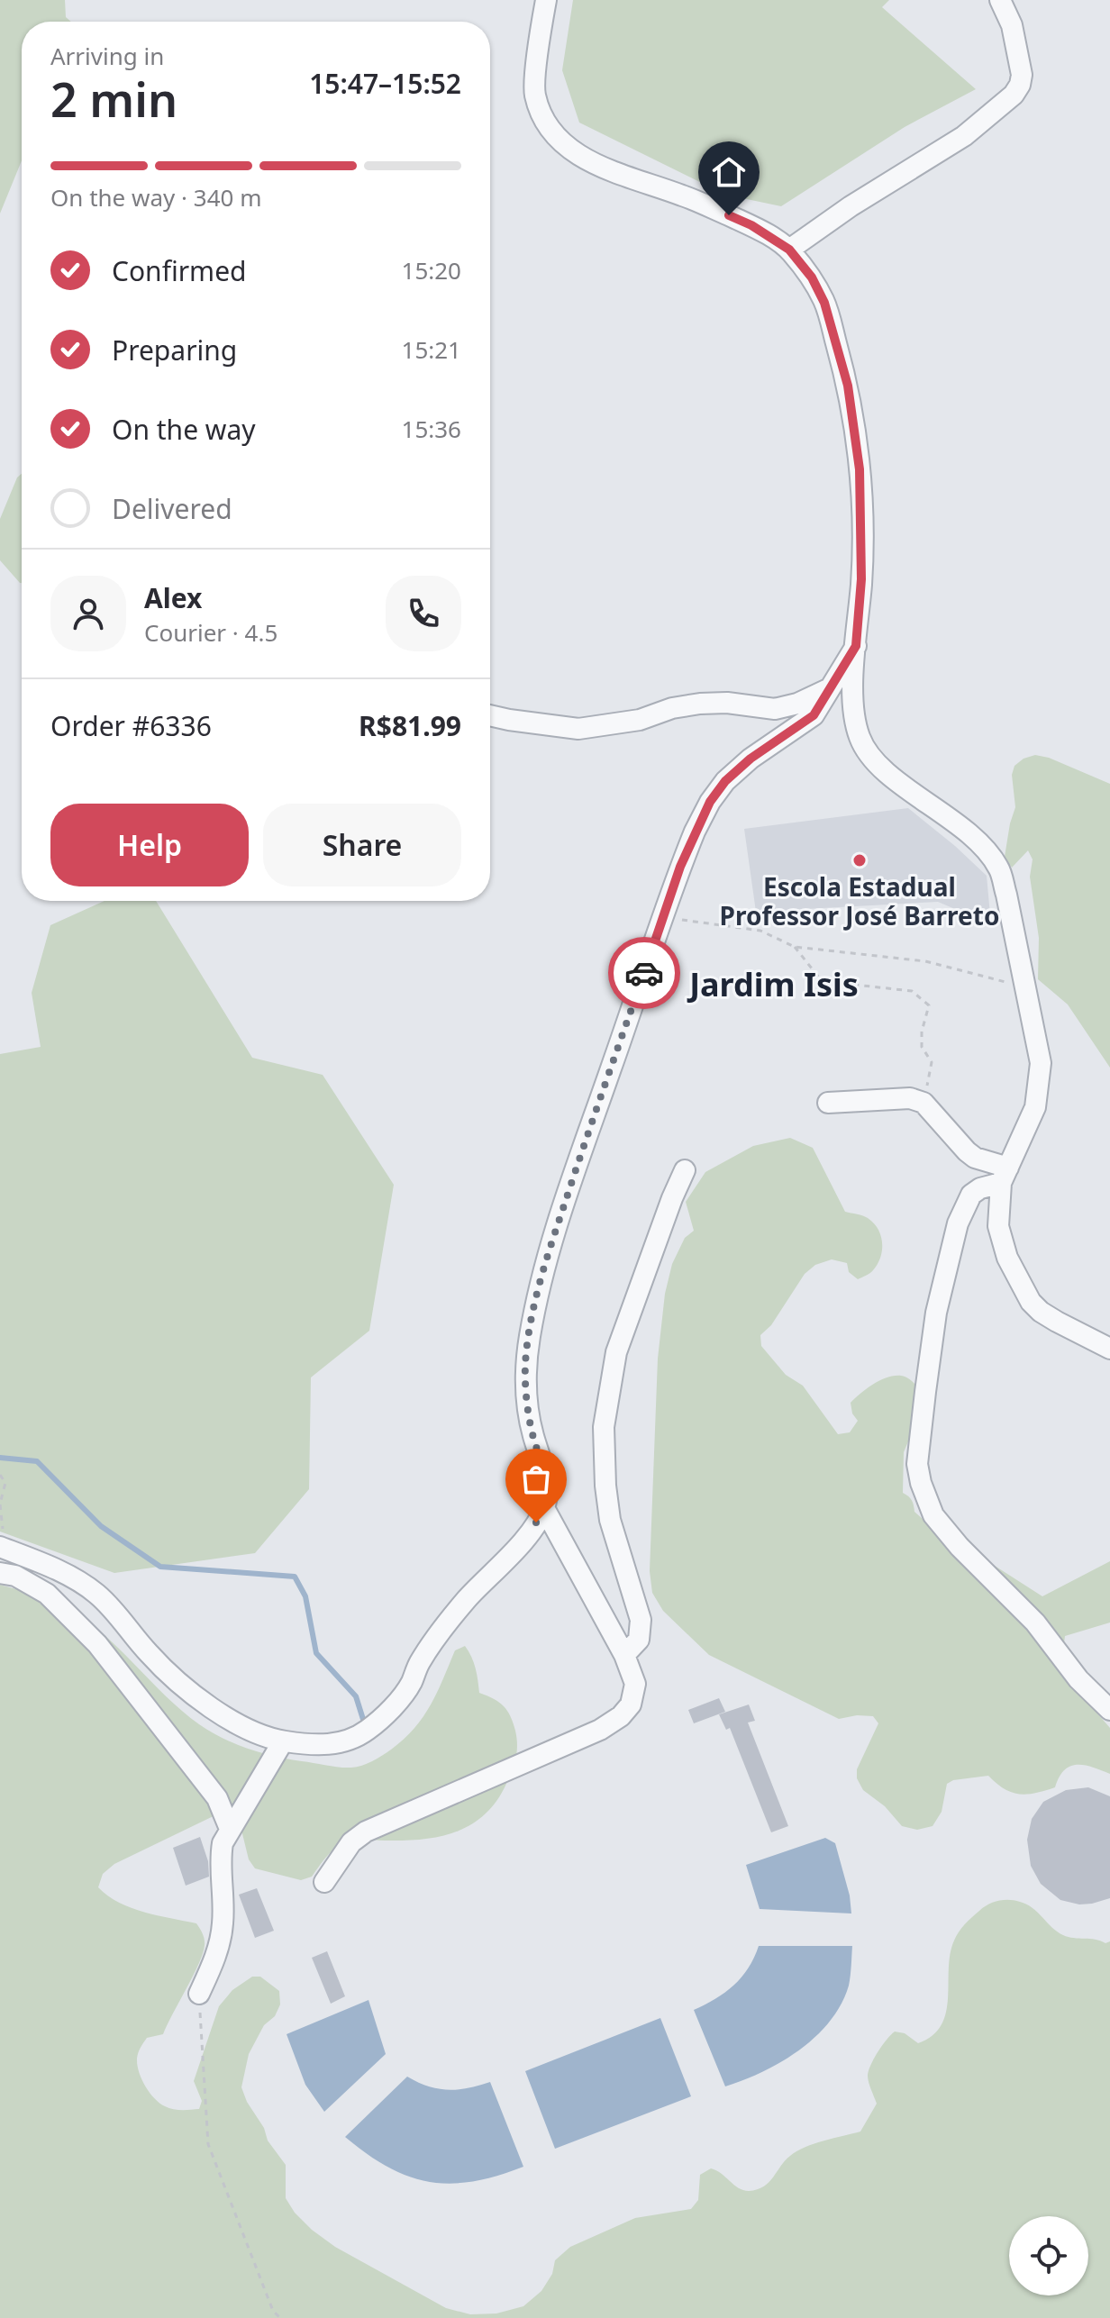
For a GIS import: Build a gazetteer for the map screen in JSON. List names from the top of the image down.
{
  "districts": ["Jardim Isis"],
  "places": ["Escola Estadual Professor José Barreto"],
  "page": {
    "heading": ["2 min", "Arriving in", "15:47–15:52"],
    "panel": [
      "Alex",
      "Courier · 4.5",
      "Order #6336",
      "R$81.99"
    ],
    "bar": "On the way · 340 m",
    "list": [
      ["Confirmed", "15:20"],
      ["Preparing", "15:21"],
      ["On the way", "15:36"],
      "Delivered"
    ],
    "buttons": ["Help", "Share"]
  }
}
